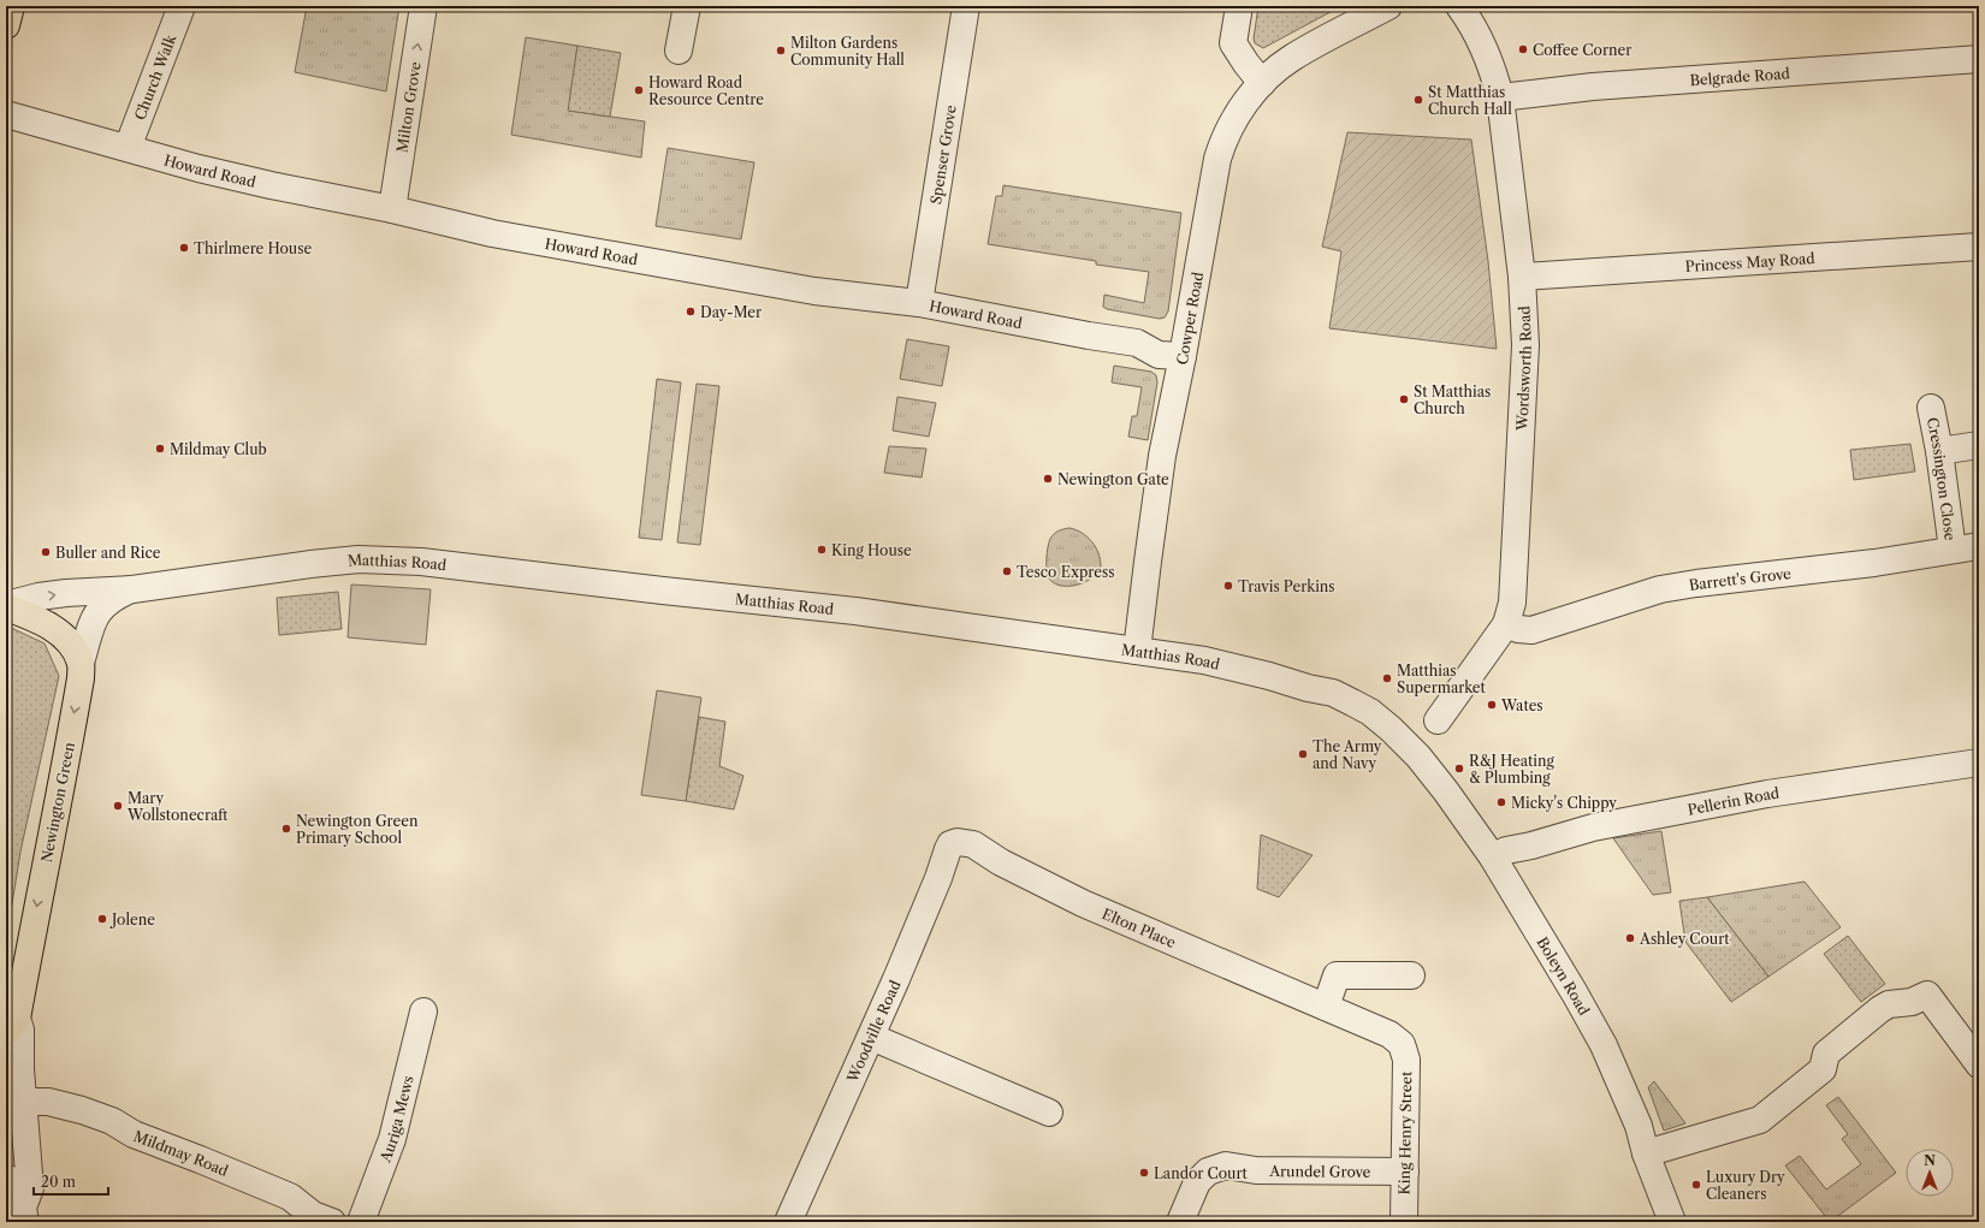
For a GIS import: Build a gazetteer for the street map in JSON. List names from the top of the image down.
{
  "streets": {
    "main road": ["Newington Green"],
    "street": [
      "Belgrade Road",
      "Church Walk",
      "Milton Grove",
      "Spenser Grove",
      "Howard Road",
      "Princess May Road",
      "Cowper Road",
      "Wordsworth Road",
      "Cressington Close",
      "Matthias Road",
      "Barrett's Grove",
      "Pellerin Road",
      "Elton Place",
      "Boleyn Road",
      "Woodville Road",
      "Auriga Mews",
      "King Henry Street",
      "Mildmay Road",
      "Arundel Grove"
    ]
  },
  "crossings": [
    ["Belgrade Road", "Wordsworth Road"],
    ["Church Walk", "Howard Road"],
    ["Milton Grove", "Howard Road"],
    ["Spenser Grove", "Howard Road"],
    ["Howard Road", "Cowper Road"],
    ["Princess May Road", "Wordsworth Road"],
    ["Cowper Road", "Matthias Road"],
    ["Wordsworth Road", "Barrett's Grove"],
    ["Cressington Close", "Barrett's Grove"],
    ["Matthias Road", "Newington Green"],
    ["Matthias Road", "Boleyn Road"],
    ["Pellerin Road", "Boleyn Road"],
    ["Elton Place", "Woodville Road"],
    ["Elton Place", "King Henry Street"],
    ["King Henry Street", "Arundel Grove"]
  ],
  "one_way": ["Milton Grove", "Newington Green"],
  "places": [
    "Coffee Corner",
    "Milton Gardens Community Hall",
    "Howard Road Resource Centre",
    "St Matthias Church Hall",
    "Thirlmere House",
    "Day-Mer",
    "St Matthias Church",
    "Mildmay Club",
    "Newington Gate",
    "King House",
    "Buller and Rice",
    "Tesco Express",
    "Travis Perkins",
    "Matthias Supermarket",
    "Wates",
    "The Army and Navy",
    "R&J Heating & Plumbing",
    "Micky's Chippy",
    "Mary Wollstonecraft",
    "Newington Green Primary School",
    "Jolene",
    "Ashley Court",
    "Landor Court",
    "Luxury Dry Cleaners"
  ],
  "scale_bar": "20 m",
  "north": "top"
}
